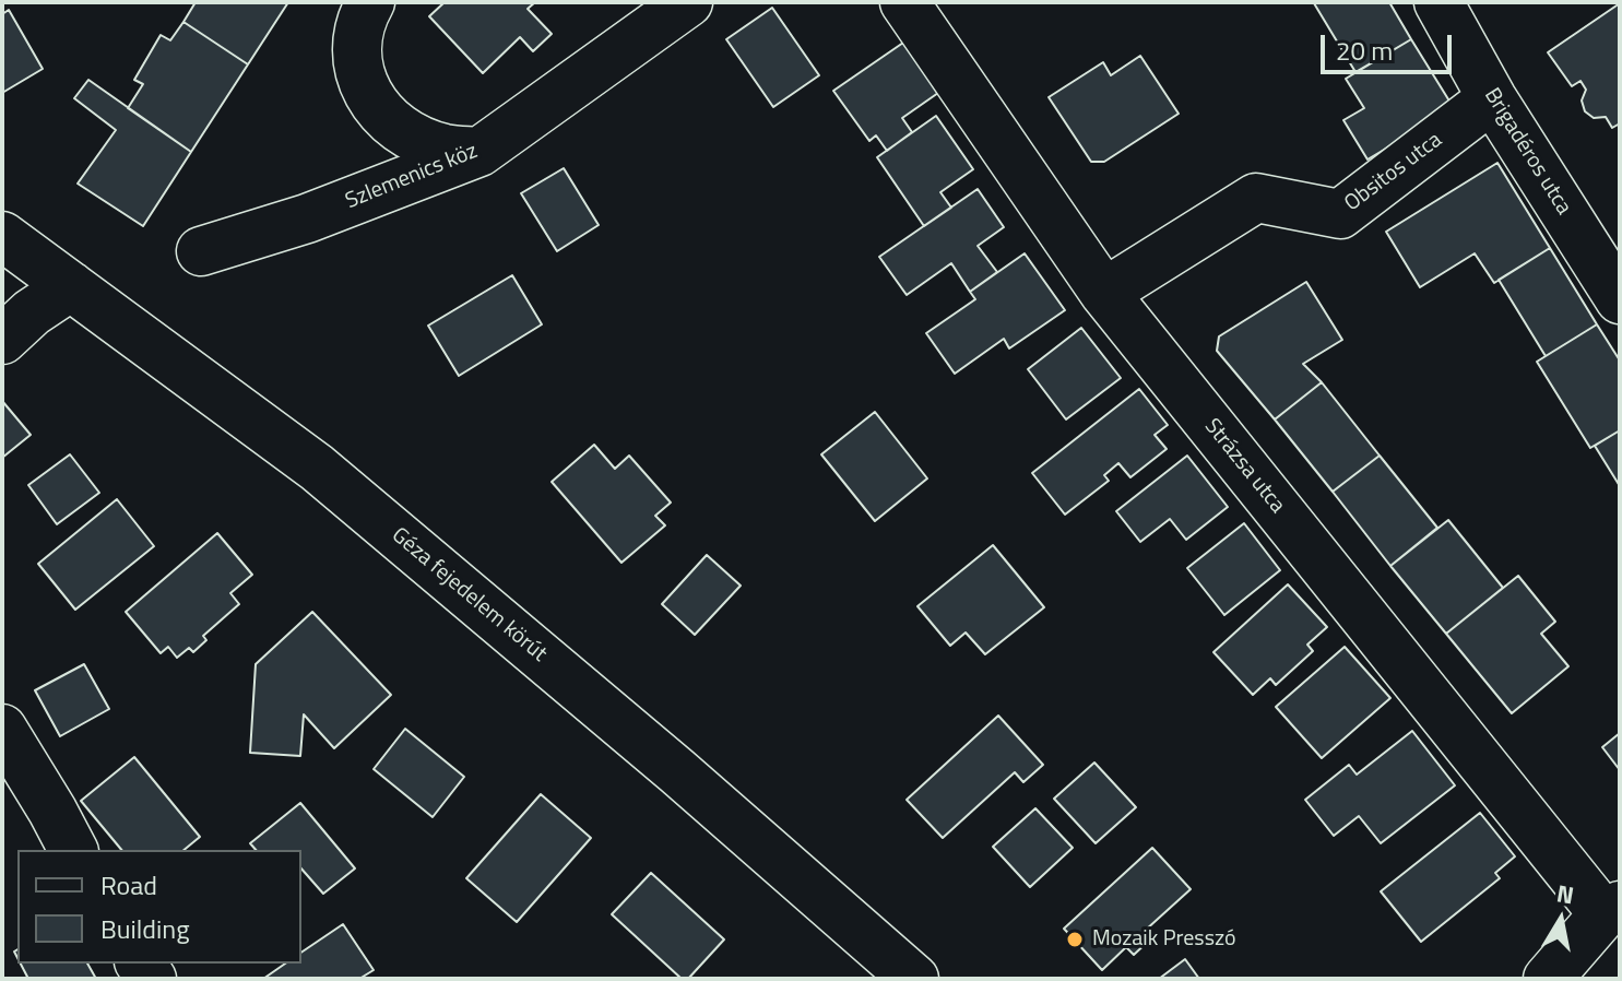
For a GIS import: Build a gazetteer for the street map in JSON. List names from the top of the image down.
{
  "streets": {
    "street": [
      "Brigadéros utca",
      "Obsitos utca",
      "Szlemenics köz",
      "Strázsa utca",
      "Géza fejedelem körút"
    ]
  },
  "crossings": [
    ["Brigadéros utca", "Obsitos utca"],
    ["Obsitos utca", "Strázsa utca"]
  ],
  "places": ["Mozaik Presszó"],
  "legend": ["Road", "Building"],
  "scale_bar": "20 m",
  "north": "top"
}
